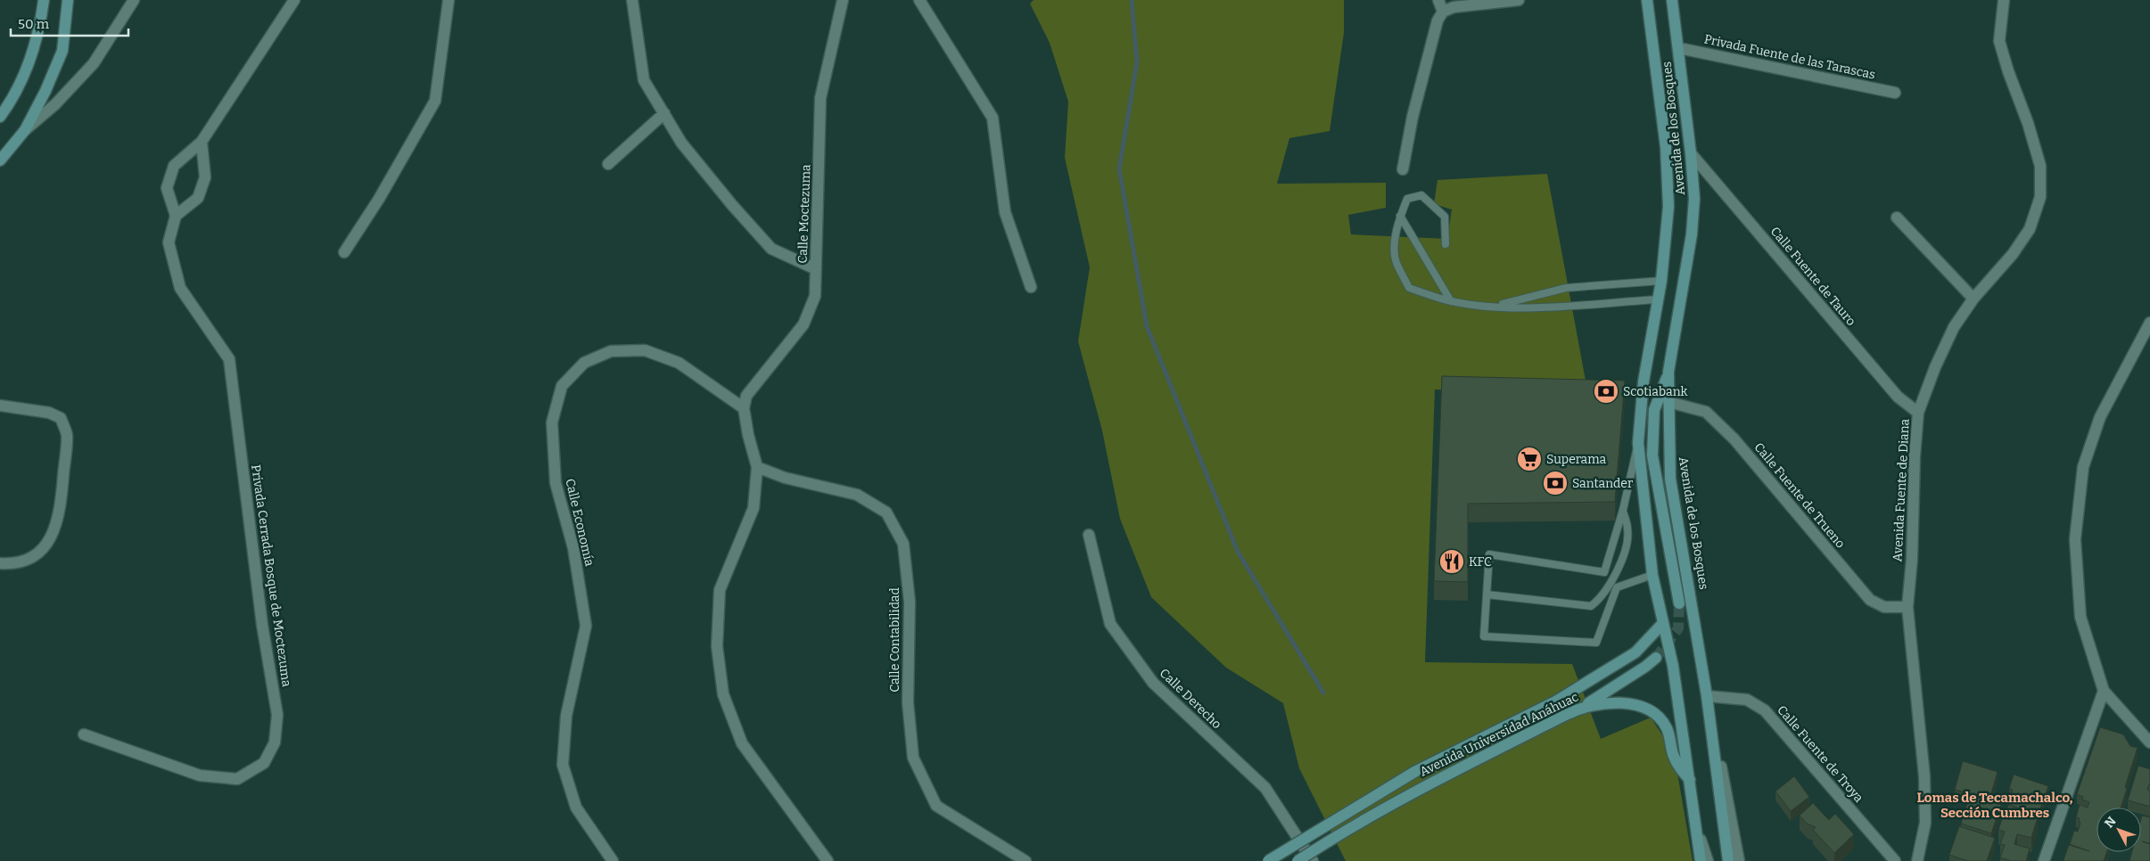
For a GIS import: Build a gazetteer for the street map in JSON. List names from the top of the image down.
{
  "streets": {
    "main road": ["Avenida de los Bosques", "Avenida Universidad Anáhuac"],
    "street": [
      "Privada Fuente de las Tarascas",
      "Calle Moctezuma",
      "Calle Fuente de Tauro",
      "Avenida Fuente de Diana",
      "Calle Fuente de Trueno",
      "Calle Economía",
      "Privada Cerrada Bosque de Moctezuma",
      "Calle Contabilidad",
      "Calle Derecho",
      "Calle Fuente de Troya"
    ]
  },
  "crossings": [
    ["Privada Fuente de las Tarascas", "Avenida de los Bosques"],
    ["Avenida de los Bosques", "Calle Fuente de Tauro"],
    ["Avenida de los Bosques", "Calle Fuente de Trueno"],
    ["Avenida de los Bosques", "Avenida Universidad Anáhuac"],
    ["Avenida de los Bosques", "Calle Fuente de Troya"],
    ["Calle Moctezuma", "Calle Economía"],
    ["Calle Fuente de Tauro", "Avenida Fuente de Diana"],
    ["Avenida Fuente de Diana", "Calle Fuente de Trueno"]
  ],
  "districts": ["Lomas de Tecamachalco, Sección Cumbres"],
  "places": {
    "bank": ["Scotiabank", "Santander"],
    "supermarket": ["Superama"],
    "restaurant": ["KFC"]
  },
  "scale_bar": "50 m",
  "north": "top left"
}
